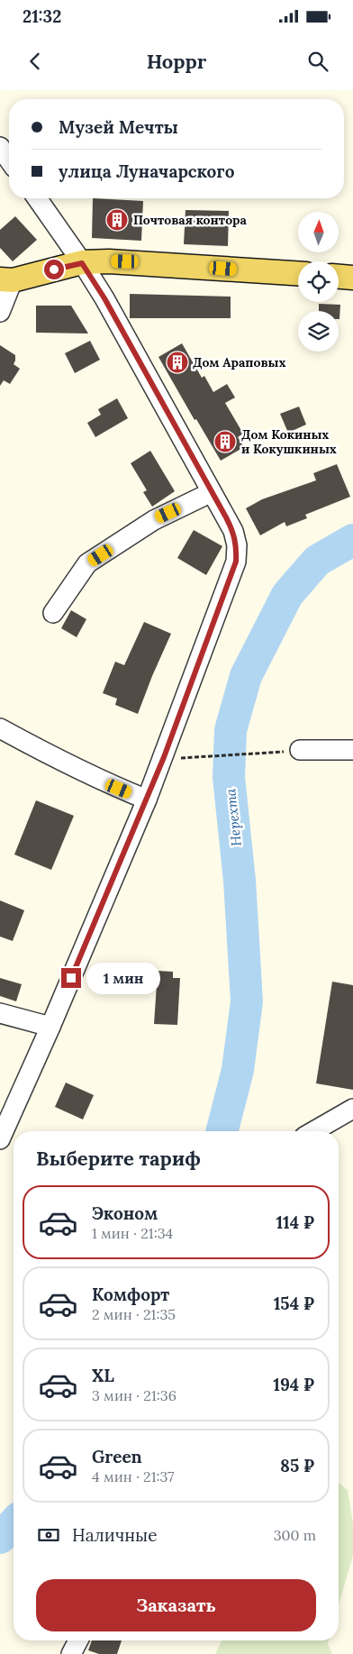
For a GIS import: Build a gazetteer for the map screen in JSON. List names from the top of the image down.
{
  "water": ["Нерехта"],
  "places": {
    "building": ["Почтовая контора", "Дом Араповых", "Дом Кокиных и Кокушкиных"]
  },
  "north": "top",
  "page": {
    "status": "21:32",
    "header": "Hoppr",
    "banner": ["Музей Мечты", "улица Луначарского"],
    "bubble": "1 мин",
    "heading": "Выберите тариф",
    "list": [
      {
        "name": "Эконом",
        "note": "1 мин · 21:34",
        "value": "114 ₽"
      },
      {
        "name": "Комфорт",
        "note": "2 мин · 21:35",
        "value": "154 ₽"
      },
      {
        "name": "XL",
        "note": "3 мин · 21:36",
        "value": "194 ₽"
      },
      {
        "name": "Green",
        "note": "4 мин · 21:37",
        "value": "85 ₽"
      }
    ],
    "pay": ["Наличные", "300 m"],
    "buttons": "Заказать"
  }
}
